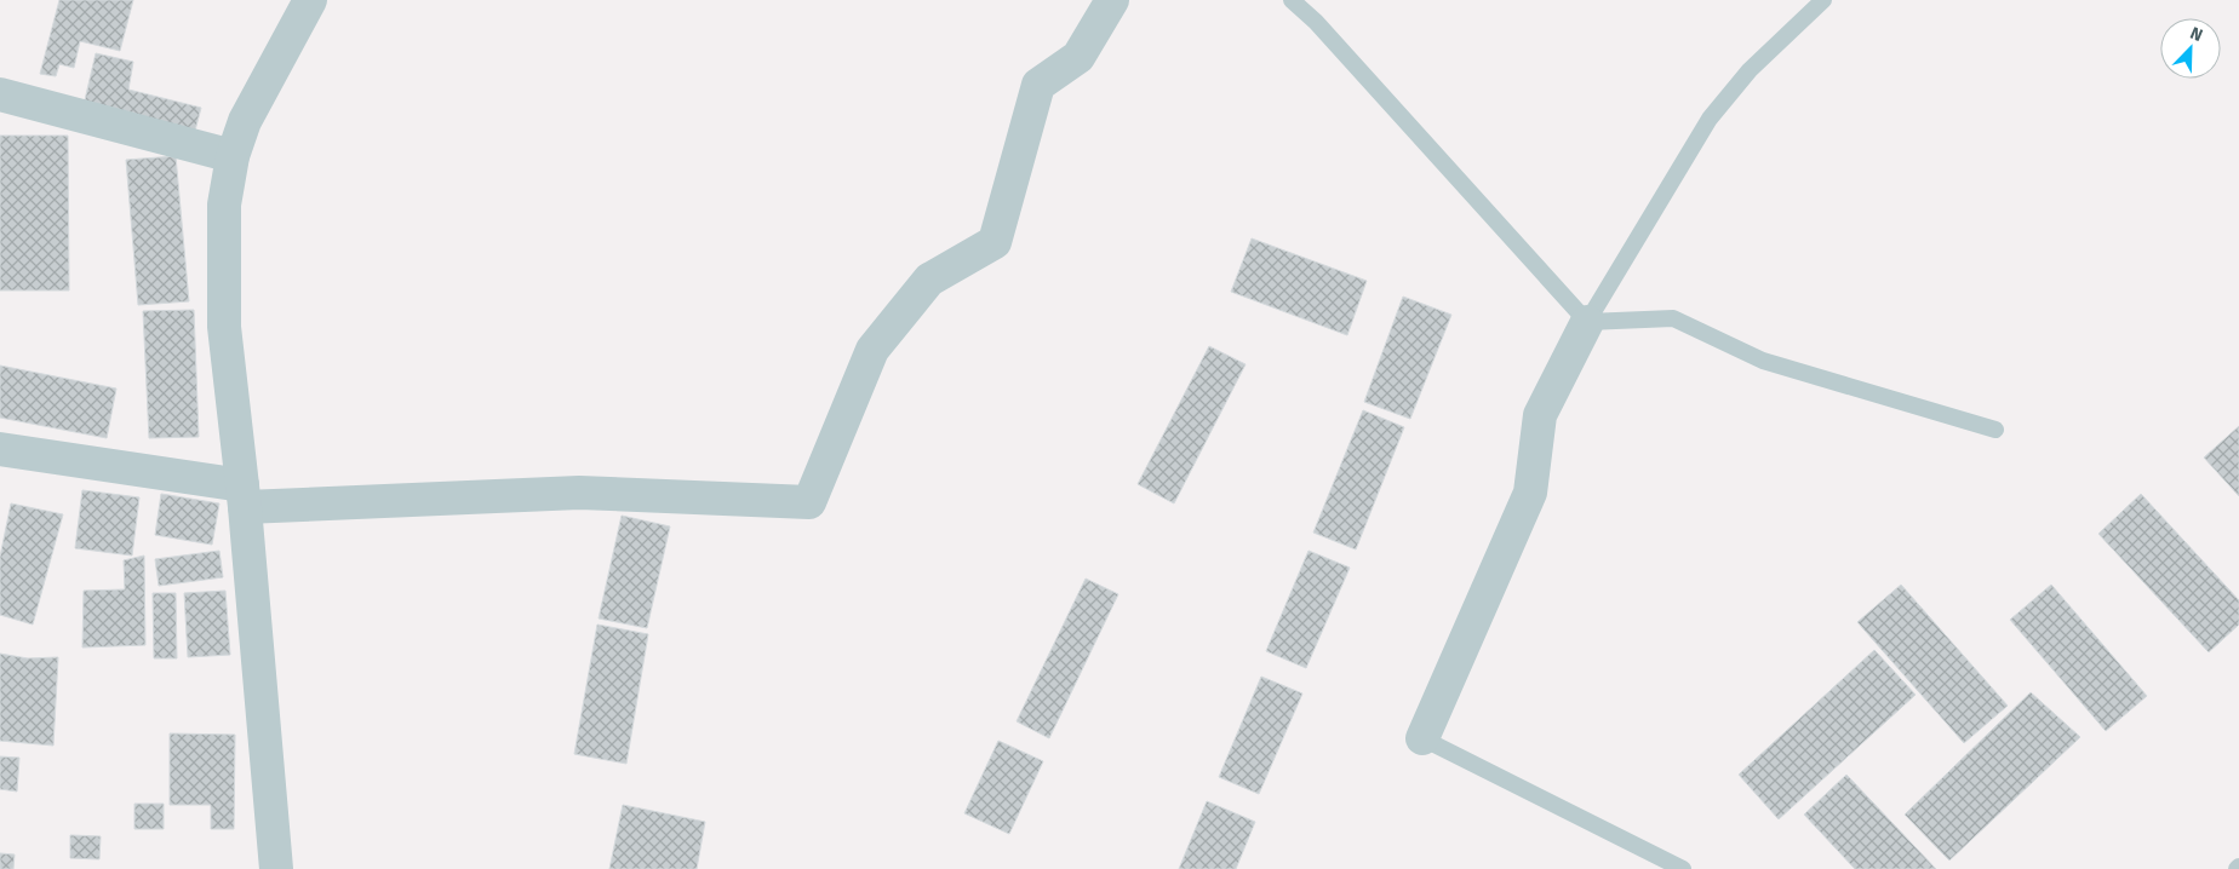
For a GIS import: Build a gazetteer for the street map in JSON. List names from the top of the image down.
{
  "north": "top right"
}
